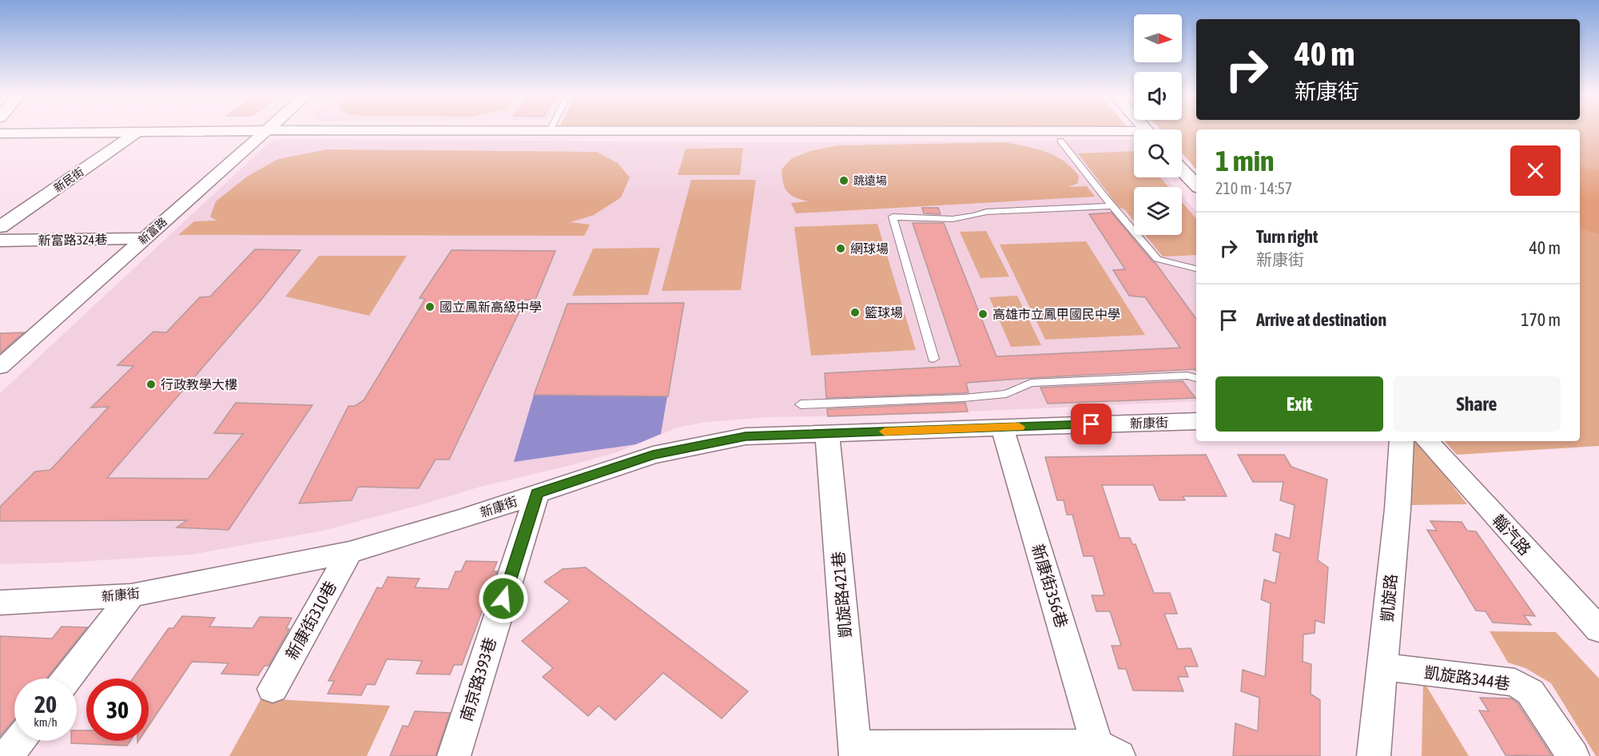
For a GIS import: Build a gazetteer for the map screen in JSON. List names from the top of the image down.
{
  "streets": {
    "street": [
      "新民街",
      "新富路",
      "新富路324巷",
      "新康街",
      "輜汽路",
      "新康街356巷",
      "凱旋路421巷",
      "凱旋路",
      "新康街310巷",
      "凱旋路344巷",
      "南京路393巷"
    ]
  },
  "crossings": [
    ["新富路", "新富路324巷"],
    ["新康街", "新康街356巷"],
    ["新康街", "凱旋路421巷"],
    ["新康街", "新康街310巷"],
    ["新康街", "南京路393巷"],
    ["凱旋路", "凱旋路344巷"]
  ],
  "places": [
    "跳遠場",
    "網球場",
    "國立鳳新高級中學",
    "籃球場",
    "高雄市立鳳甲國民中學",
    "行政教學大樓"
  ],
  "north": "right",
  "page": {
    "turn": ["40 m", "新康街"],
    "heading": ["1 min", "210 m · 14:57"],
    "list": [
      {
        "name": "Turn right",
        "note": "新康街",
        "value": "40 m"
      },
      {
        "name": "Arrive at destination",
        "value": "170 m"
      }
    ],
    "buttons": ["Exit", "Share"],
    "speed": "20 km/h",
    "limit": "30"
  }
}
